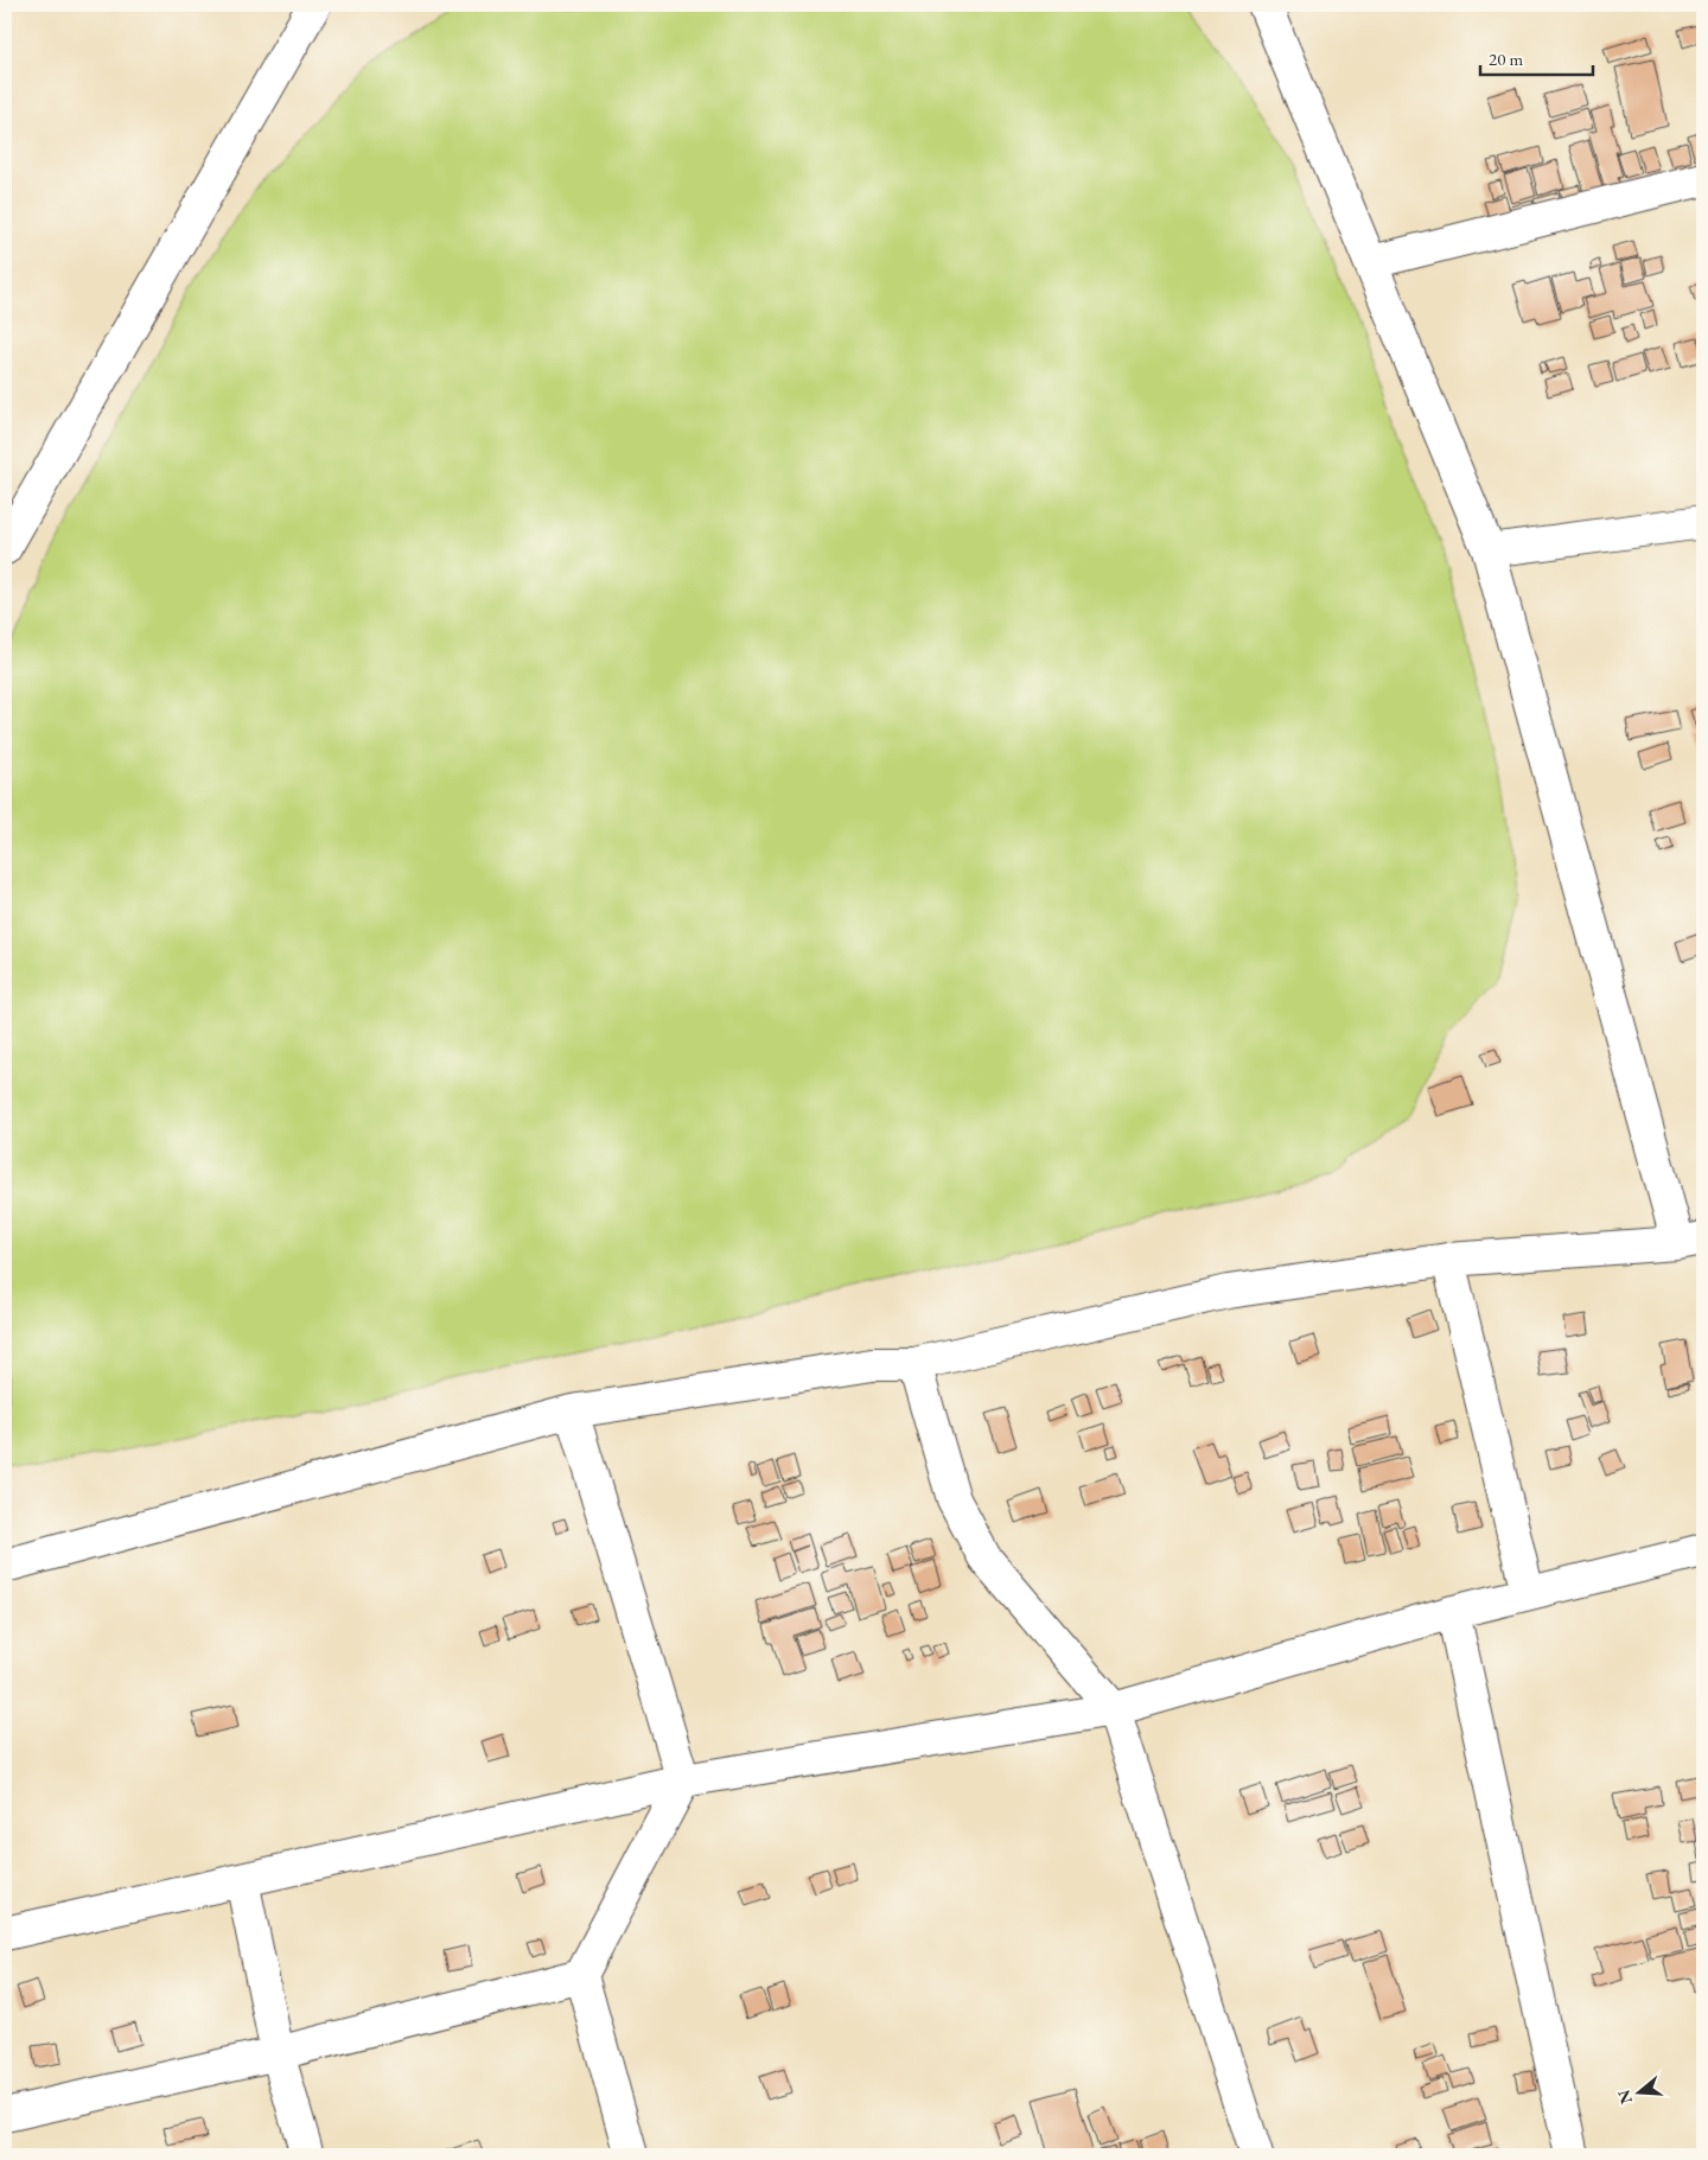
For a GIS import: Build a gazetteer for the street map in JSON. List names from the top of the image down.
{
  "scale_bar": "20 m",
  "north": "left"
}
